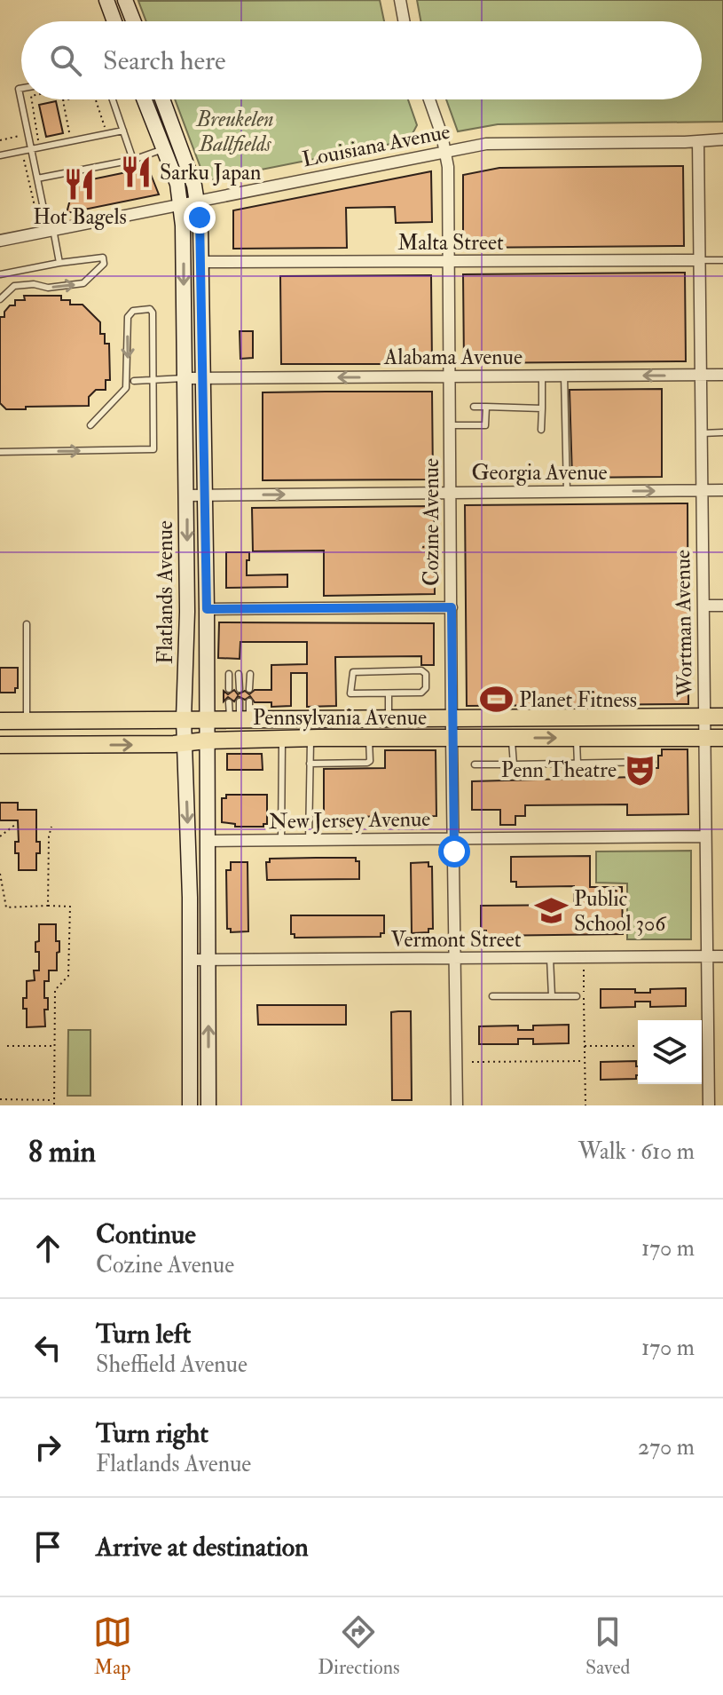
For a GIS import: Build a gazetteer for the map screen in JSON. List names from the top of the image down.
{
  "streets": {
    "main road": ["Flatlands Avenue", "Pennsylvania Avenue"],
    "street": [
      "Louisiana Avenue",
      "Malta Street",
      "Alabama Avenue",
      "Georgia Avenue",
      "Cozine Avenue",
      "Wortman Avenue",
      "New Jersey Avenue",
      "Vermont Street"
    ]
  },
  "crossings": [
    ["Louisiana Avenue", "Cozine Avenue"],
    ["Louisiana Avenue", "Flatlands Avenue"],
    ["Louisiana Avenue", "Wortman Avenue"],
    ["Malta Street", "Cozine Avenue"],
    ["Malta Street", "Flatlands Avenue"],
    ["Malta Street", "Wortman Avenue"],
    ["Alabama Avenue", "Cozine Avenue"],
    ["Alabama Avenue", "Flatlands Avenue"],
    ["Alabama Avenue", "Wortman Avenue"],
    ["Georgia Avenue", "Cozine Avenue"],
    ["Georgia Avenue", "Flatlands Avenue"],
    ["Georgia Avenue", "Wortman Avenue"],
    ["Cozine Avenue", "Pennsylvania Avenue"],
    ["Cozine Avenue", "New Jersey Avenue"],
    ["Cozine Avenue", "Vermont Street"],
    ["Flatlands Avenue", "Pennsylvania Avenue"],
    ["Flatlands Avenue", "New Jersey Avenue"],
    ["Flatlands Avenue", "Vermont Street"],
    ["Wortman Avenue", "Pennsylvania Avenue"],
    ["Wortman Avenue", "New Jersey Avenue"],
    ["Wortman Avenue", "Vermont Street"]
  ],
  "one_way": ["Alabama Avenue", "Georgia Avenue"],
  "parks": ["Breukelen Ballfields"],
  "places": {
    "restaurant": ["Sarku Japan", "Hot Bagels"],
    "sports": ["Planet Fitness"],
    "theatre": ["Penn Theatre"],
    "school or university": ["Public School 306"]
  },
  "page": {
    "search": "Search here",
    "heading": ["8 min", "Walk · 610 m"],
    "list": [
      ["Continue", "Cozine Avenue", "170 m"],
      ["Turn left", "Sheffield Avenue", "170 m"],
      ["Turn right", "Flatlands Avenue", "270 m"],
      "Arrive at destination"
    ],
    "nav": ["Map", "Directions", "Saved"]
  }
}
